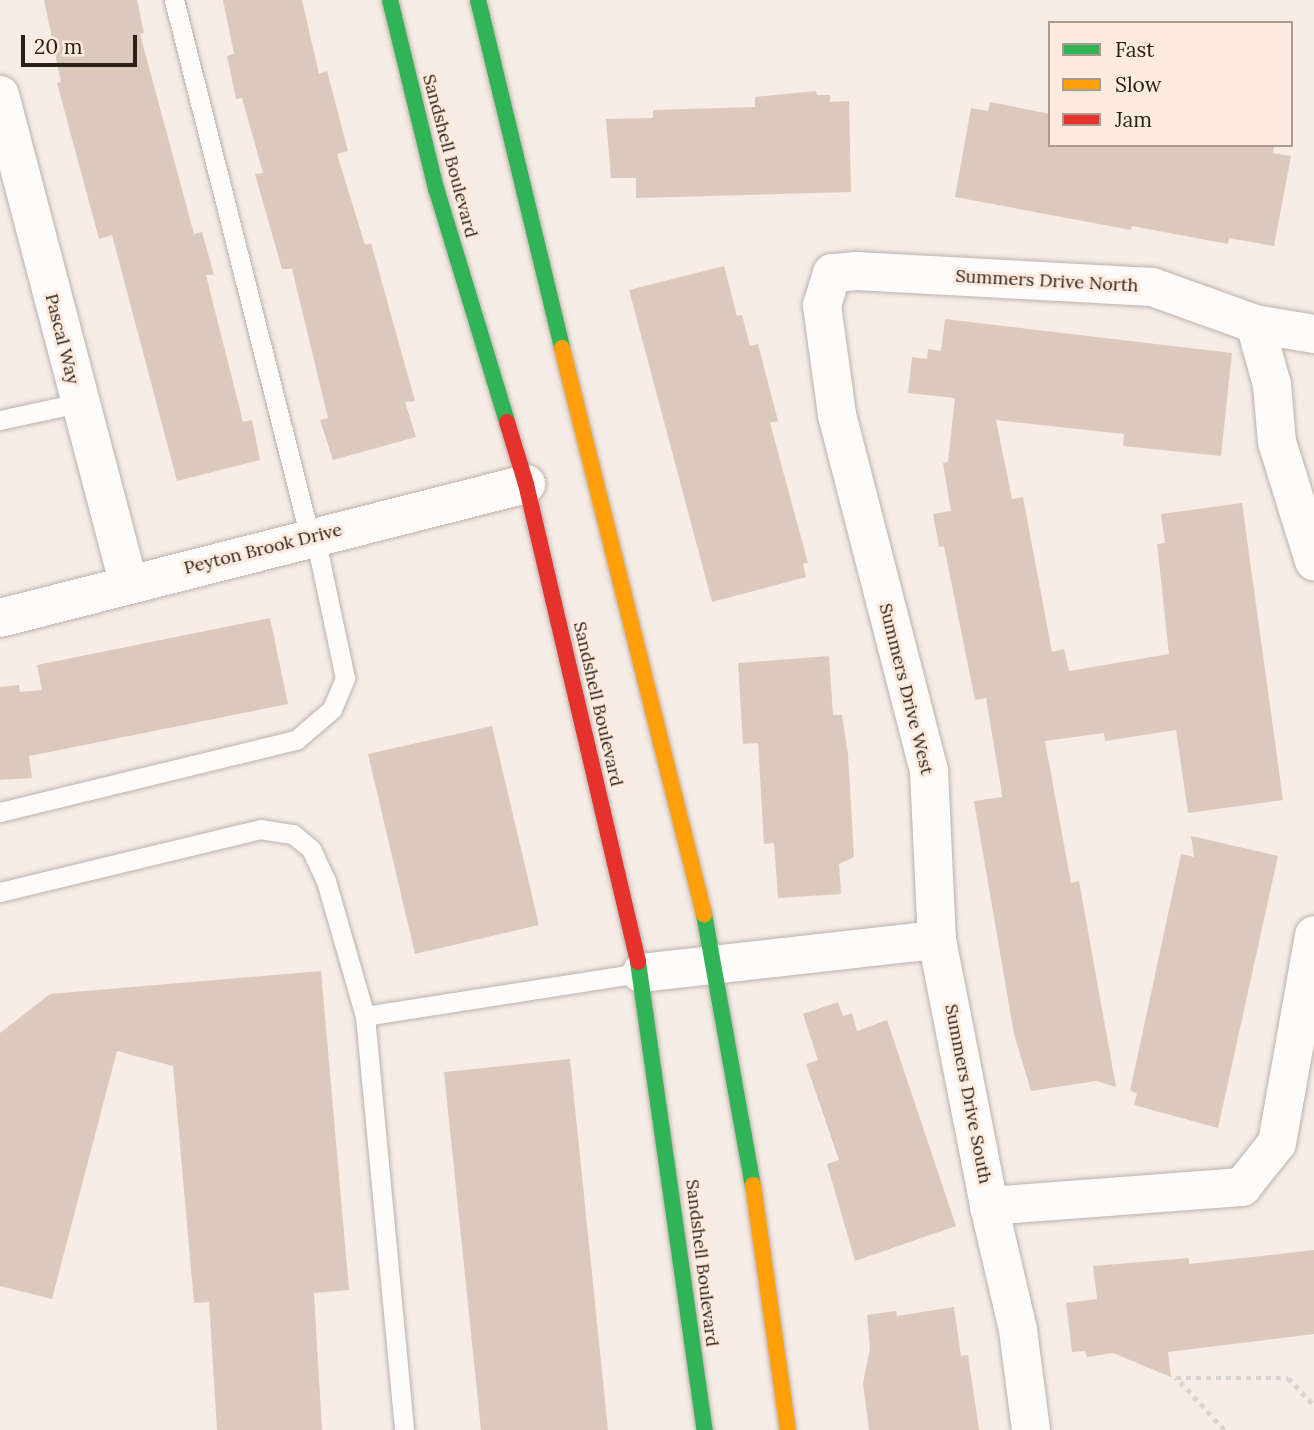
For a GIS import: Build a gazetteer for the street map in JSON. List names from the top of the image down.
{
  "streets": {
    "street": [
      "Sandshell Boulevard",
      "Summers Drive North",
      "Pascal Way",
      "Peyton Brook Drive",
      "Summers Drive West",
      "Summers Drive South"
    ]
  },
  "crossings": [
    ["Sandshell Boulevard", "Peyton Brook Drive"],
    ["Summers Drive North", "Summers Drive West"],
    ["Pascal Way", "Peyton Brook Drive"],
    ["Summers Drive West", "Summers Drive South"]
  ],
  "legend": ["Fast", "Slow", "Jam"],
  "scale_bar": "20 m"
}
